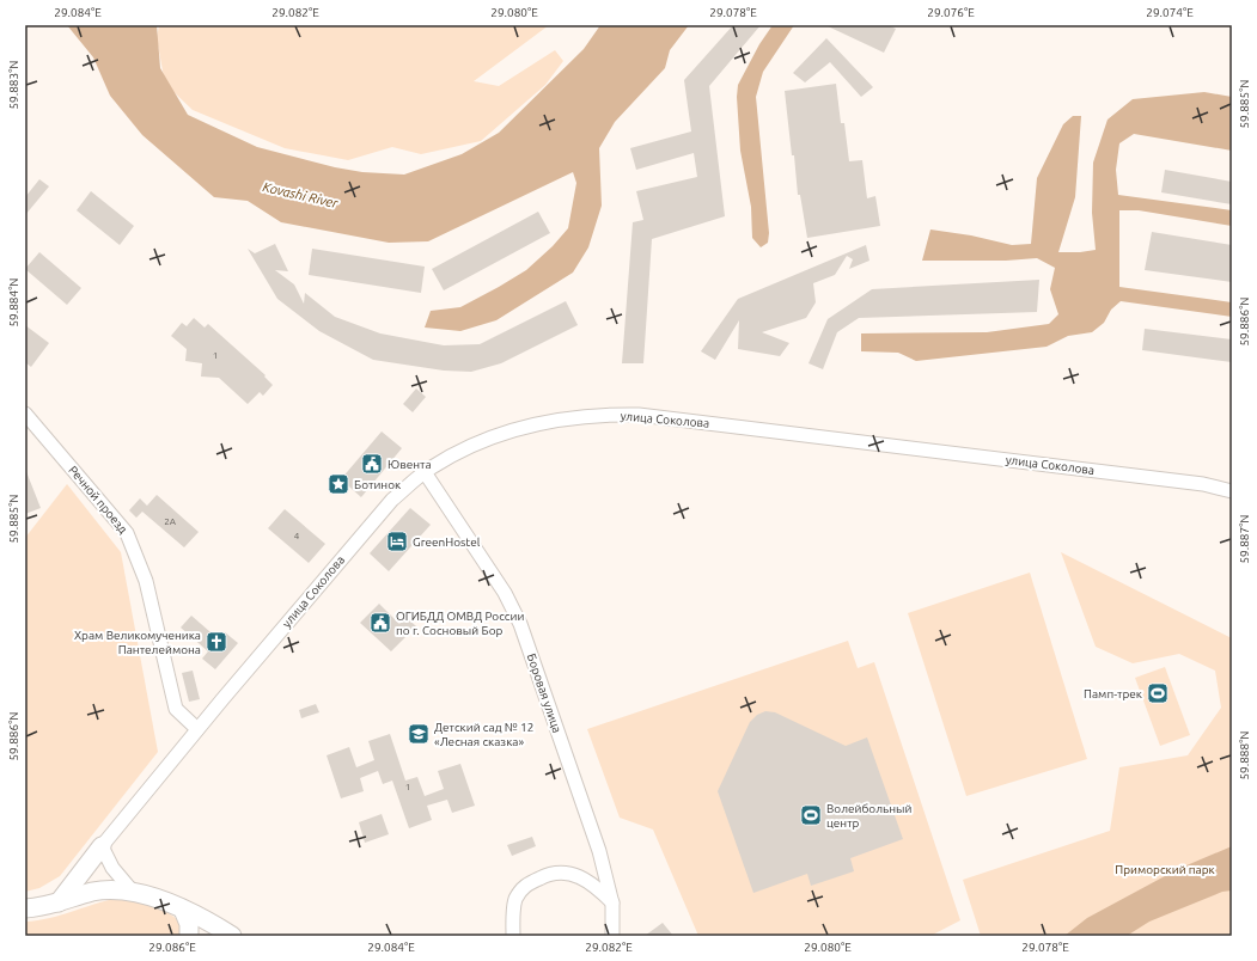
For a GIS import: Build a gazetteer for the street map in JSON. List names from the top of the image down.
{
  "streets": {
    "street": ["улица Соколова", "Речной проезд", "Боровая улица"]
  },
  "crossings": [
    ["улица Соколова", "Речной проезд"],
    ["улица Соколова", "Боровая улица"]
  ],
  "water": ["Kovashi River"],
  "parks": ["Приморский парк"],
  "places": {
    "public building": ["Ювента", "ОГИБДД ОМВД России по г. Сосновый Бор"],
    "place": ["Ботинок"],
    "hotel": ["GreenHostel"],
    "church": ["Храм Великомученика Пантелеймона"],
    "sports": ["Памп-трек", "Волейбольный центр"],
    "school or university": ["Детский сад № 12 «Лесная сказка»"]
  },
  "house_numbers": [
    "1",
    "2А",
    "4",
    "1"
  ],
  "coordinates": [
    "29.084°E",
    "29.082°E",
    "29.080°E",
    "29.078°E",
    "29.076°E",
    "29.074°E",
    "59.883°N",
    "59.885°N",
    "59.884°N",
    "59.886°N",
    "59.887°N",
    "59.888°N",
    "29.086°E"
  ]
}
